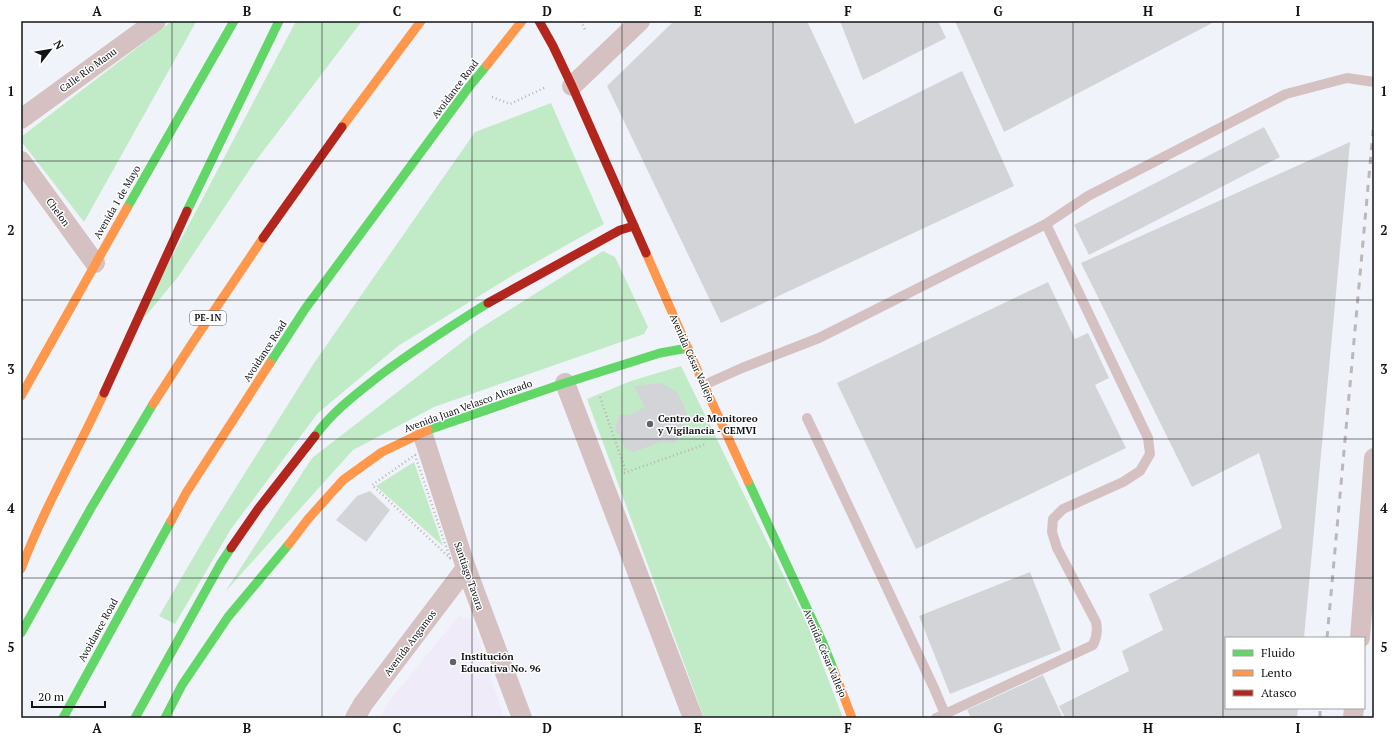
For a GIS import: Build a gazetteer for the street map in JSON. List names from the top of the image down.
{
  "streets": {
    "main road": [
      "Avoidance Road",
      "Avenida 1 de Mayo",
      "PE-1N",
      "Avenida César Vallejo",
      "Avenida Juan Velasco Alvarado"
    ],
    "street": [
      "Calle Río Manu",
      "Chelon",
      "Santiago Tavara",
      "Avenida Angamos"
    ]
  },
  "crossings": [
    ["Avenida 1 de Mayo", "Chelon"],
    ["Avenida César Vallejo", "Avenida Juan Velasco Alvarado"],
    ["Avenida Juan Velasco Alvarado", "Santiago Tavara"],
    ["Santiago Tavara", "Avenida Angamos"]
  ],
  "places": ["Centro de Monitoreo y Vigilancia - CEMVI", "Institución Educativa No. 96"],
  "legend": ["Fluido", "Lento", "Atasco"],
  "scale_bar": "20 m",
  "north": "top right",
  "grid": {
    "columns": [
      "A",
      "B",
      "C",
      "D",
      "E",
      "F",
      "G",
      "H",
      "I"
    ],
    "rows": [
      "1",
      "2",
      "3",
      "4",
      "5"
    ]
  }
}
